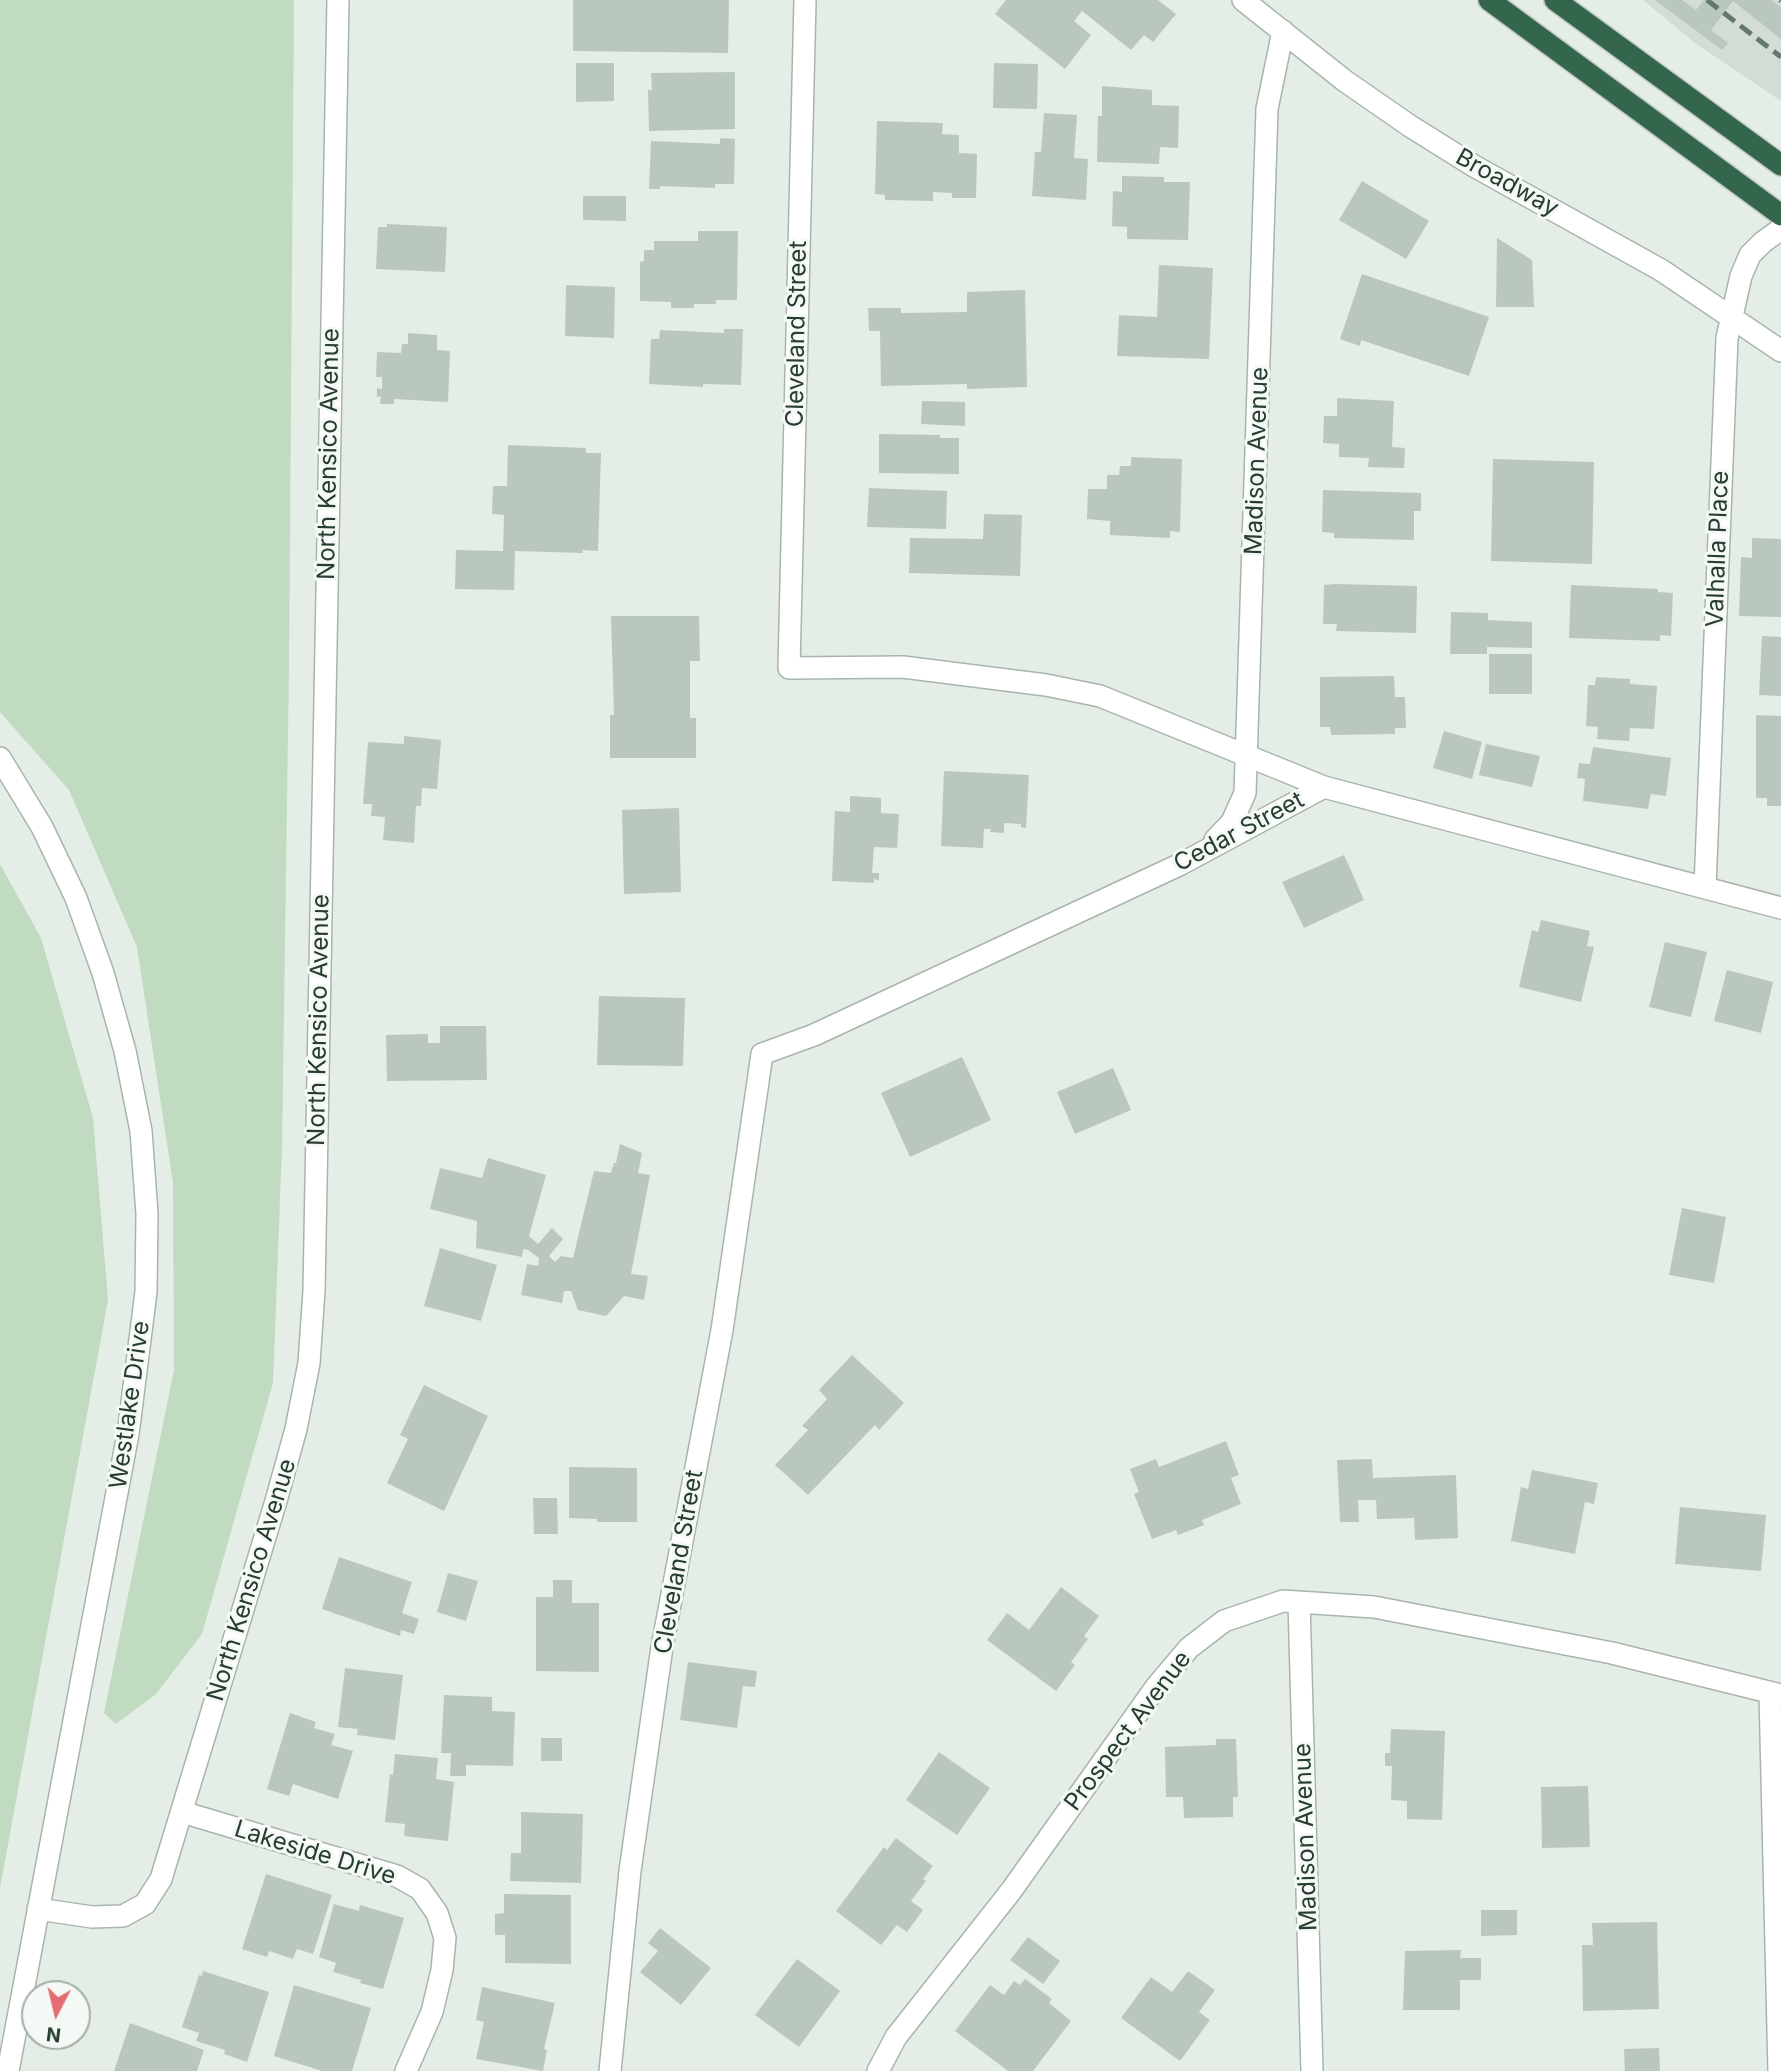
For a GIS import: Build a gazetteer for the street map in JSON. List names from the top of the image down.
{
  "streets": {
    "street": [
      "Broadway",
      "Cleveland Street",
      "North Kensico Avenue",
      "Madison Avenue",
      "Valhalla Place",
      "Cedar Street",
      "Westlake Drive",
      "Prospect Avenue",
      "Lakeside Drive"
    ]
  },
  "crossings": [
    ["Broadway", "Madison Avenue"],
    ["Broadway", "Valhalla Place"],
    ["Cleveland Street", "Madison Avenue"],
    ["Cleveland Street", "Cedar Street"],
    ["North Kensico Avenue", "Westlake Drive"],
    ["North Kensico Avenue", "Lakeside Drive"],
    ["Madison Avenue", "Cedar Street"],
    ["Madison Avenue", "Prospect Avenue"],
    ["Valhalla Place", "Cedar Street"]
  ],
  "north": "bottom"
}
